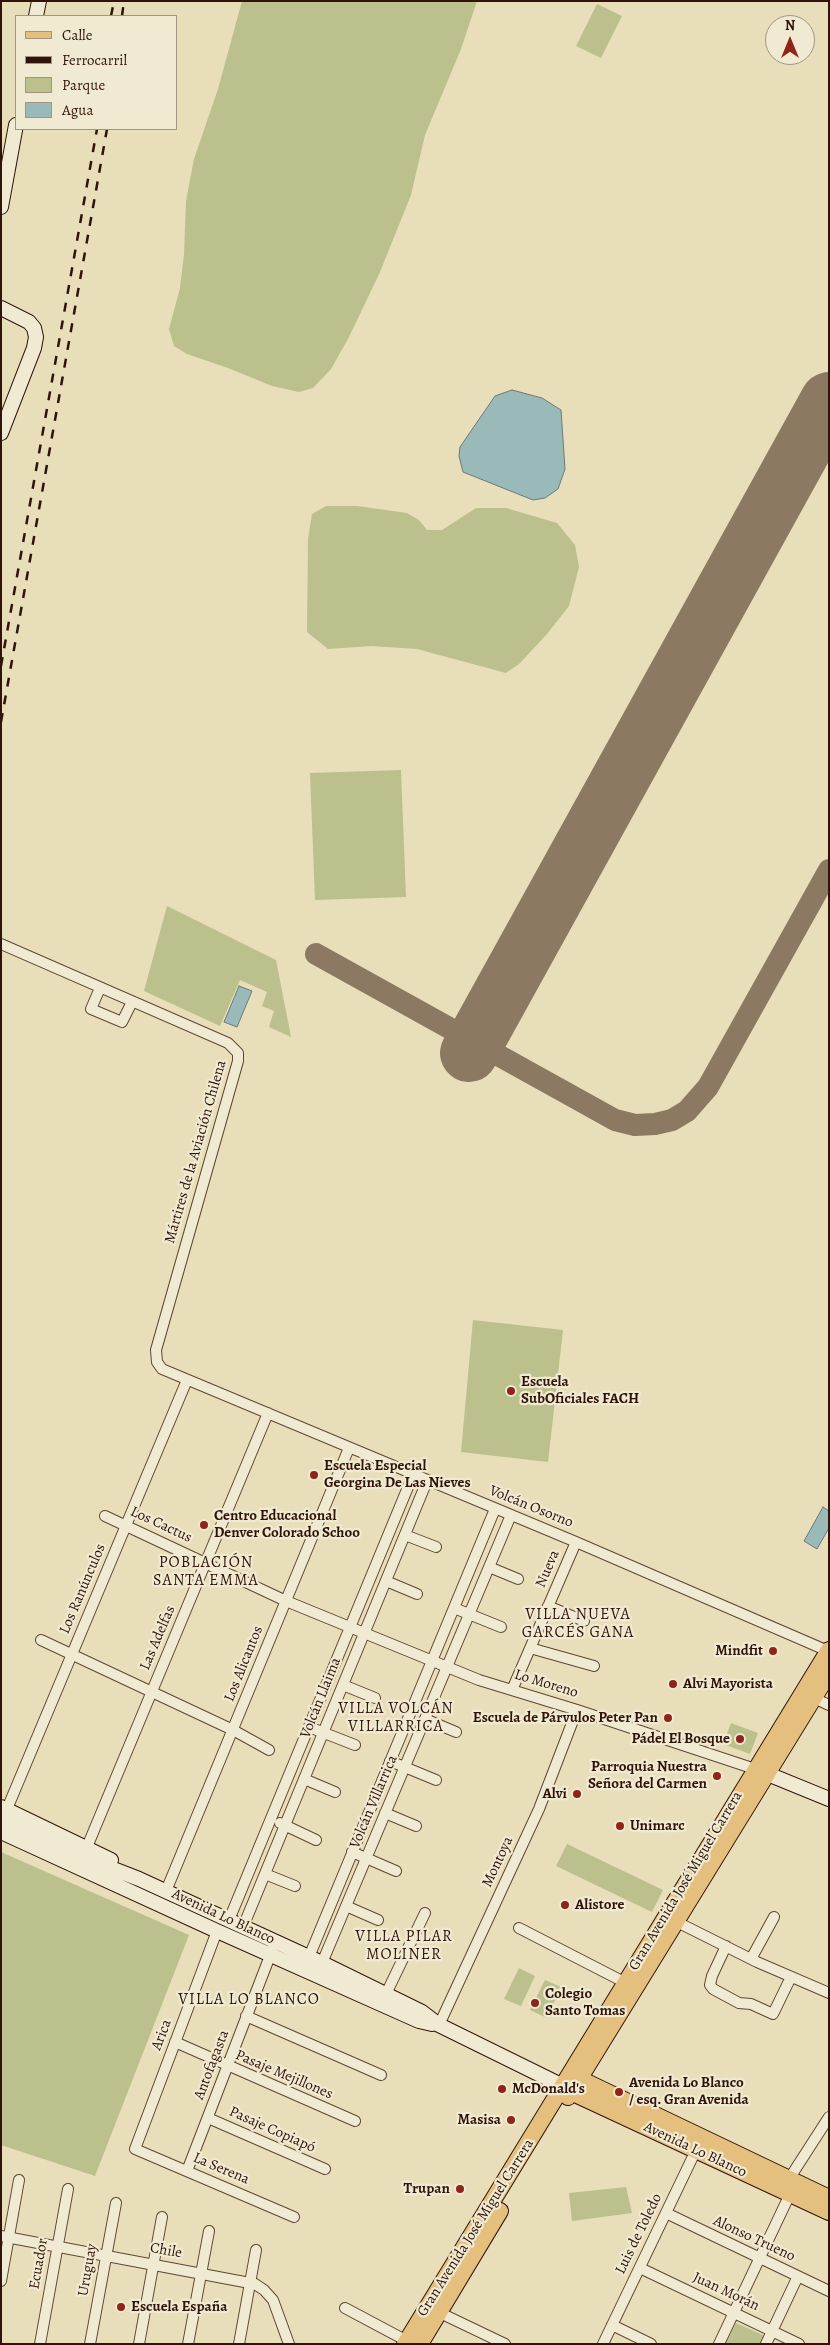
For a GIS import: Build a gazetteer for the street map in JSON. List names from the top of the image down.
{
  "streets": {
    "main road": ["Lo Moreno", "Gran Avenida José Miguel Carrera", "Avenida Lo Blanco"],
    "street": [
      "Mártires de la Aviación Chilena",
      "Volcán Osorno",
      "Los Cactus",
      "Nueva",
      "Los Ranúnculos",
      "Las Adelfas",
      "Los Alicantos",
      "Volcán Llaima",
      "Volcán Villarrica",
      "Montoya",
      "Arica",
      "Antofagasta",
      "Pasaje Mejillones",
      "Pasaje Copiapó",
      "La Serena",
      "Luis de Toledo",
      "Alonso Trueno",
      "Chile",
      "Ecuador",
      "Uruguay",
      "Juan Morán"
    ]
  },
  "crossings": [
    ["Mártires de la Aviación Chilena", "Volcán Osorno"],
    ["Volcán Osorno", "Nueva"],
    ["Volcán Osorno", "Los Ranúnculos"],
    ["Volcán Osorno", "Las Adelfas"],
    ["Volcán Osorno", "Los Alicantos"],
    ["Volcán Osorno", "Volcán Llaima"],
    ["Volcán Osorno", "Volcán Villarrica"],
    ["Volcán Osorno", "Gran Avenida José Miguel Carrera"],
    ["Los Cactus", "Los Ranúnculos"],
    ["Los Cactus", "Las Adelfas"],
    ["Los Cactus", "Los Alicantos"],
    ["Los Cactus", "Lo Moreno"],
    ["Nueva", "Lo Moreno"],
    ["Los Ranúnculos", "Avenida Lo Blanco"],
    ["Los Alicantos", "Lo Moreno"],
    ["Los Alicantos", "Avenida Lo Blanco"],
    ["Lo Moreno", "Volcán Llaima"],
    ["Lo Moreno", "Volcán Villarrica"],
    ["Lo Moreno", "Montoya"],
    ["Lo Moreno", "Gran Avenida José Miguel Carrera"],
    ["Volcán Llaima", "Avenida Lo Blanco"],
    ["Volcán Villarrica", "Avenida Lo Blanco"],
    ["Montoya", "Avenida Lo Blanco"],
    ["Gran Avenida José Miguel Carrera", "Avenida Lo Blanco"],
    ["Avenida Lo Blanco", "Arica"],
    ["Avenida Lo Blanco", "Antofagasta"],
    ["Avenida Lo Blanco", "Luis de Toledo"],
    ["Arica", "Pasaje Mejillones"],
    ["Arica", "La Serena"],
    ["Antofagasta", "Pasaje Mejillones"],
    ["Antofagasta", "Pasaje Copiapó"],
    ["Antofagasta", "La Serena"],
    ["Luis de Toledo", "Alonso Trueno"],
    ["Luis de Toledo", "Juan Morán"],
    ["Chile", "Ecuador"],
    ["Chile", "Uruguay"]
  ],
  "districts": [
    "POBLACIÓN SANTA EMMA",
    "VILLA NUEVA GARCÉS GANA",
    "VILLA VOLCÁN VILLARRICA",
    "VILLA PILAR MOLINER",
    "VILLA LO BLANCO"
  ],
  "places": [
    "Escuela SubOficiales FACH",
    "Escuela Especial Georgina De Las Nieves",
    "Centro Educacional Denver Colorado Schoo",
    "Mindfit",
    "Alvi Mayorista",
    "Escuela de Párvulos Peter Pan",
    "Pádel El Bosque",
    "Parroquia Nuestra Señora del Carmen",
    "Alvi",
    "Unimarc",
    "Alistore",
    "Colegio Santo Tomas",
    "McDonald's",
    "Avenida Lo Blanco / esq. Gran Avenida",
    "Masisa",
    "Trupan",
    "Escuela España"
  ],
  "legend": [
    "Calle",
    "Ferrocarril",
    "Parque",
    "Agua"
  ],
  "north": "top"
}
